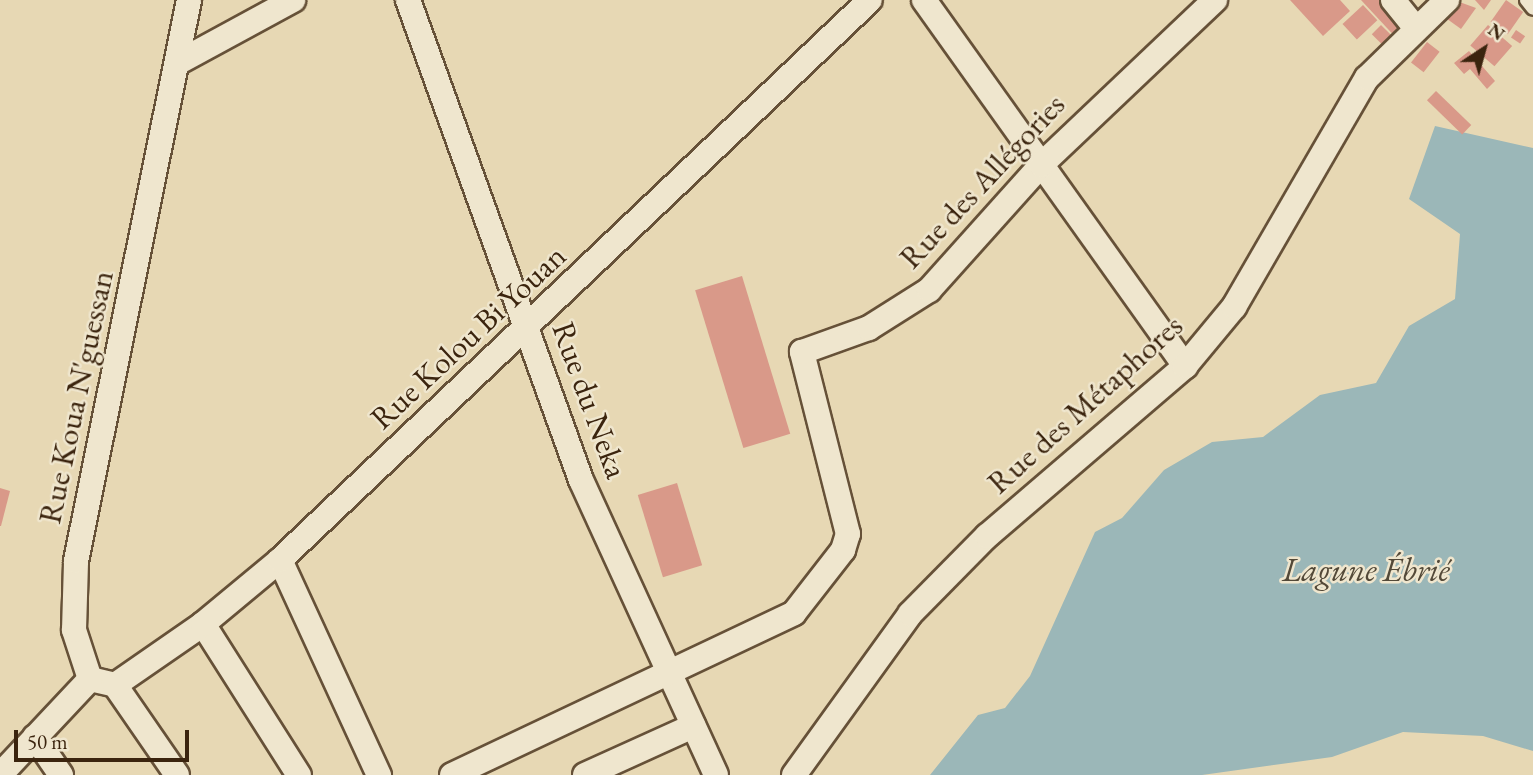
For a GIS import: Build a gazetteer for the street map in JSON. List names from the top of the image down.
{
  "streets": {
    "street": [
      "Rue des Allégories",
      "Rue Kolou Bi Youan",
      "Rue Koua N'guessan",
      "Rue du Neka",
      "Rue des Métaphores"
    ]
  },
  "crossings": [
    ["Rue des Allégories", "Rue du Neka"],
    ["Rue Kolou Bi Youan", "Rue du Neka"]
  ],
  "water": ["Lagune Ébrié"],
  "scale_bar": "50 m",
  "north": "top right"
}
